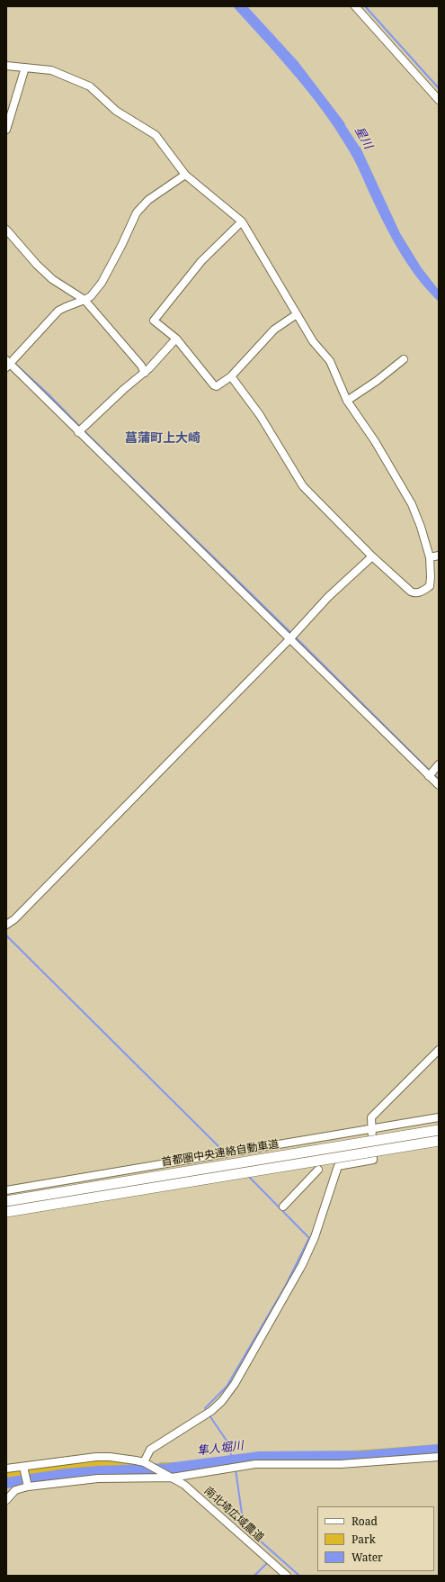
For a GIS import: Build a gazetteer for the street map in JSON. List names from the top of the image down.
{
  "streets": {
    "highway": ["首都圏中央連絡自動車道"],
    "street": ["南北埼広域農道"]
  },
  "districts": ["菖蒲町上大崎"],
  "water": ["星川", "隼人堀川"],
  "legend": ["Road", "Park", "Water"]
}
